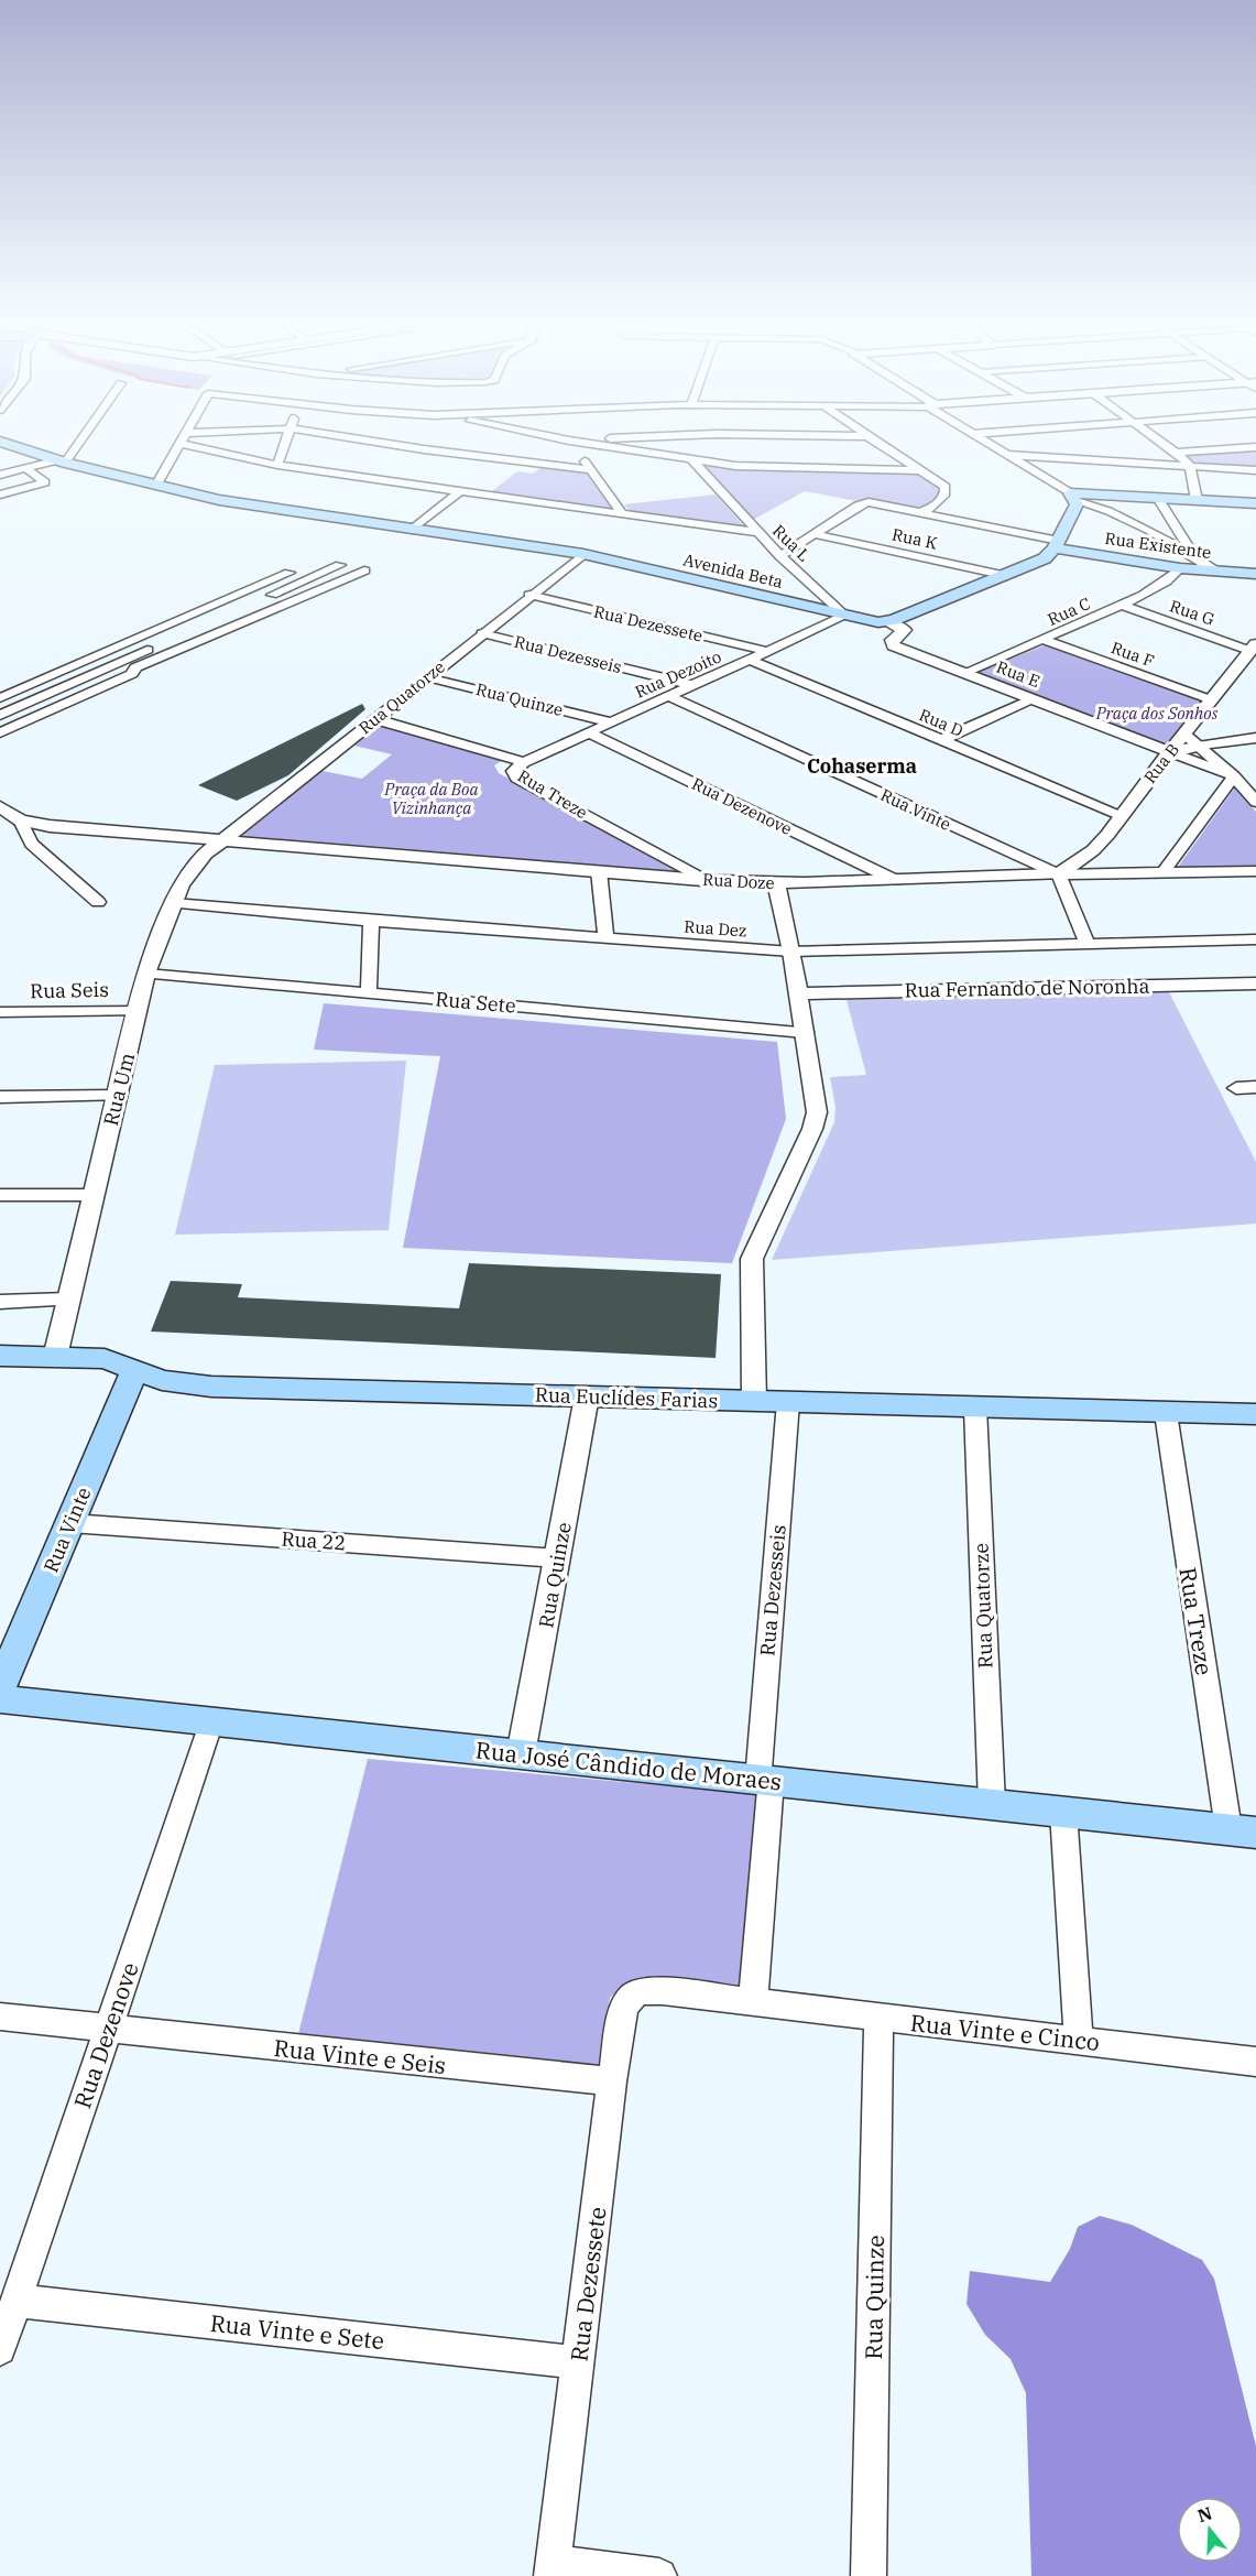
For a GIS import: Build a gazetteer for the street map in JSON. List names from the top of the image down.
{
  "streets": {
    "main road": [
      "Rua Existente",
      "Avenida Beta",
      "Rua Vinte",
      "Rua Euclídes Farias",
      "Rua José Cândido de Moraes"
    ],
    "street": [
      "Rua K",
      "Rua L",
      "Rua C",
      "Rua G",
      "Rua Dezessete",
      "Rua Dezesseis",
      "Rua F",
      "Rua Dezoito",
      "Rua E",
      "Rua Quatorze",
      "Rua Quinze",
      "Rua D",
      "Rua B",
      "Rua Treze",
      "Rua Dezenove",
      "Rua Doze",
      "Rua Dez",
      "Rua Fernando de Noronha",
      "Rua Seis",
      "Rua Sete",
      "Rua Um",
      "Rua 22",
      "Rua Vinte e Cinco",
      "Rua Vinte e Seis",
      "Rua Vinte e Sete"
    ]
  },
  "crossings": [
    ["Rua L", "Avenida Beta"],
    ["Rua L", "Rua Dezoito"],
    ["Rua Existente", "Rua C"],
    ["Avenida Beta", "Rua Dezoito"],
    ["Avenida Beta", "Rua E"],
    ["Avenida Beta", "Rua Quatorze"],
    ["Rua C", "Rua G"],
    ["Rua C", "Rua F"],
    ["Rua C", "Rua E"],
    ["Rua G", "Rua B"],
    ["Rua Dezessete", "Rua Dezoito"],
    ["Rua Dezessete", "Rua Quatorze"],
    ["Rua Dezessete", "Rua Vinte e Cinco"],
    ["Rua Dezessete", "Rua Vinte e Seis"],
    ["Rua Dezessete", "Rua Vinte e Sete"],
    ["Rua Dezesseis", "Rua Dezoito"],
    ["Rua Dezesseis", "Rua Quatorze"],
    ["Rua Dezesseis", "Rua Euclídes Farias"],
    ["Rua Dezesseis", "Rua José Cândido de Moraes"],
    ["Rua F", "Rua B"],
    ["Rua Dezoito", "Rua Quinze"],
    ["Rua Dezoito", "Rua D"],
    ["Rua Dezoito", "Rua Treze"],
    ["Rua Dezoito", "Rua Dezenove"],
    ["Rua Dezoito", "Rua Vinte"],
    ["Rua E", "Rua B"],
    ["Rua Quatorze", "Rua Quinze"],
    ["Rua Quatorze", "Rua Treze"],
    ["Rua Quatorze", "Rua Doze"],
    ["Rua Quatorze", "Rua Um"],
    ["Rua Quatorze", "Rua Euclídes Farias"],
    ["Rua Quatorze", "Rua José Cândido de Moraes"],
    ["Rua Quinze", "Rua Euclídes Farias"],
    ["Rua Quinze", "Rua 22"],
    ["Rua Quinze", "Rua José Cândido de Moraes"],
    ["Rua Quinze", "Rua Vinte e Cinco"],
    ["Rua D", "Rua B"],
    ["Rua B", "Rua Vinte"],
    ["Rua B", "Rua Doze"],
    ["Rua Treze", "Rua Doze"],
    ["Rua Treze", "Rua Euclídes Farias"],
    ["Rua Treze", "Rua José Cândido de Moraes"],
    ["Rua Dezenove", "Rua Doze"],
    ["Rua Dezenove", "Rua José Cândido de Moraes"],
    ["Rua Dezenove", "Rua Vinte e Seis"],
    ["Rua Dezenove", "Rua Vinte e Sete"],
    ["Rua Vinte", "Rua Doze"],
    ["Rua Vinte", "Rua Euclídes Farias"],
    ["Rua Vinte", "Rua 22"],
    ["Rua Doze", "Rua Um"],
    ["Rua Dez", "Rua Um"],
    ["Rua Seis", "Rua Um"],
    ["Rua Sete", "Rua Um"],
    ["Rua Um", "Rua Euclídes Farias"]
  ],
  "districts": ["Cohaserma"],
  "parks": ["Praça dos Sonhos", "Praça da Boa Vizinhança"],
  "north": "top"
}
